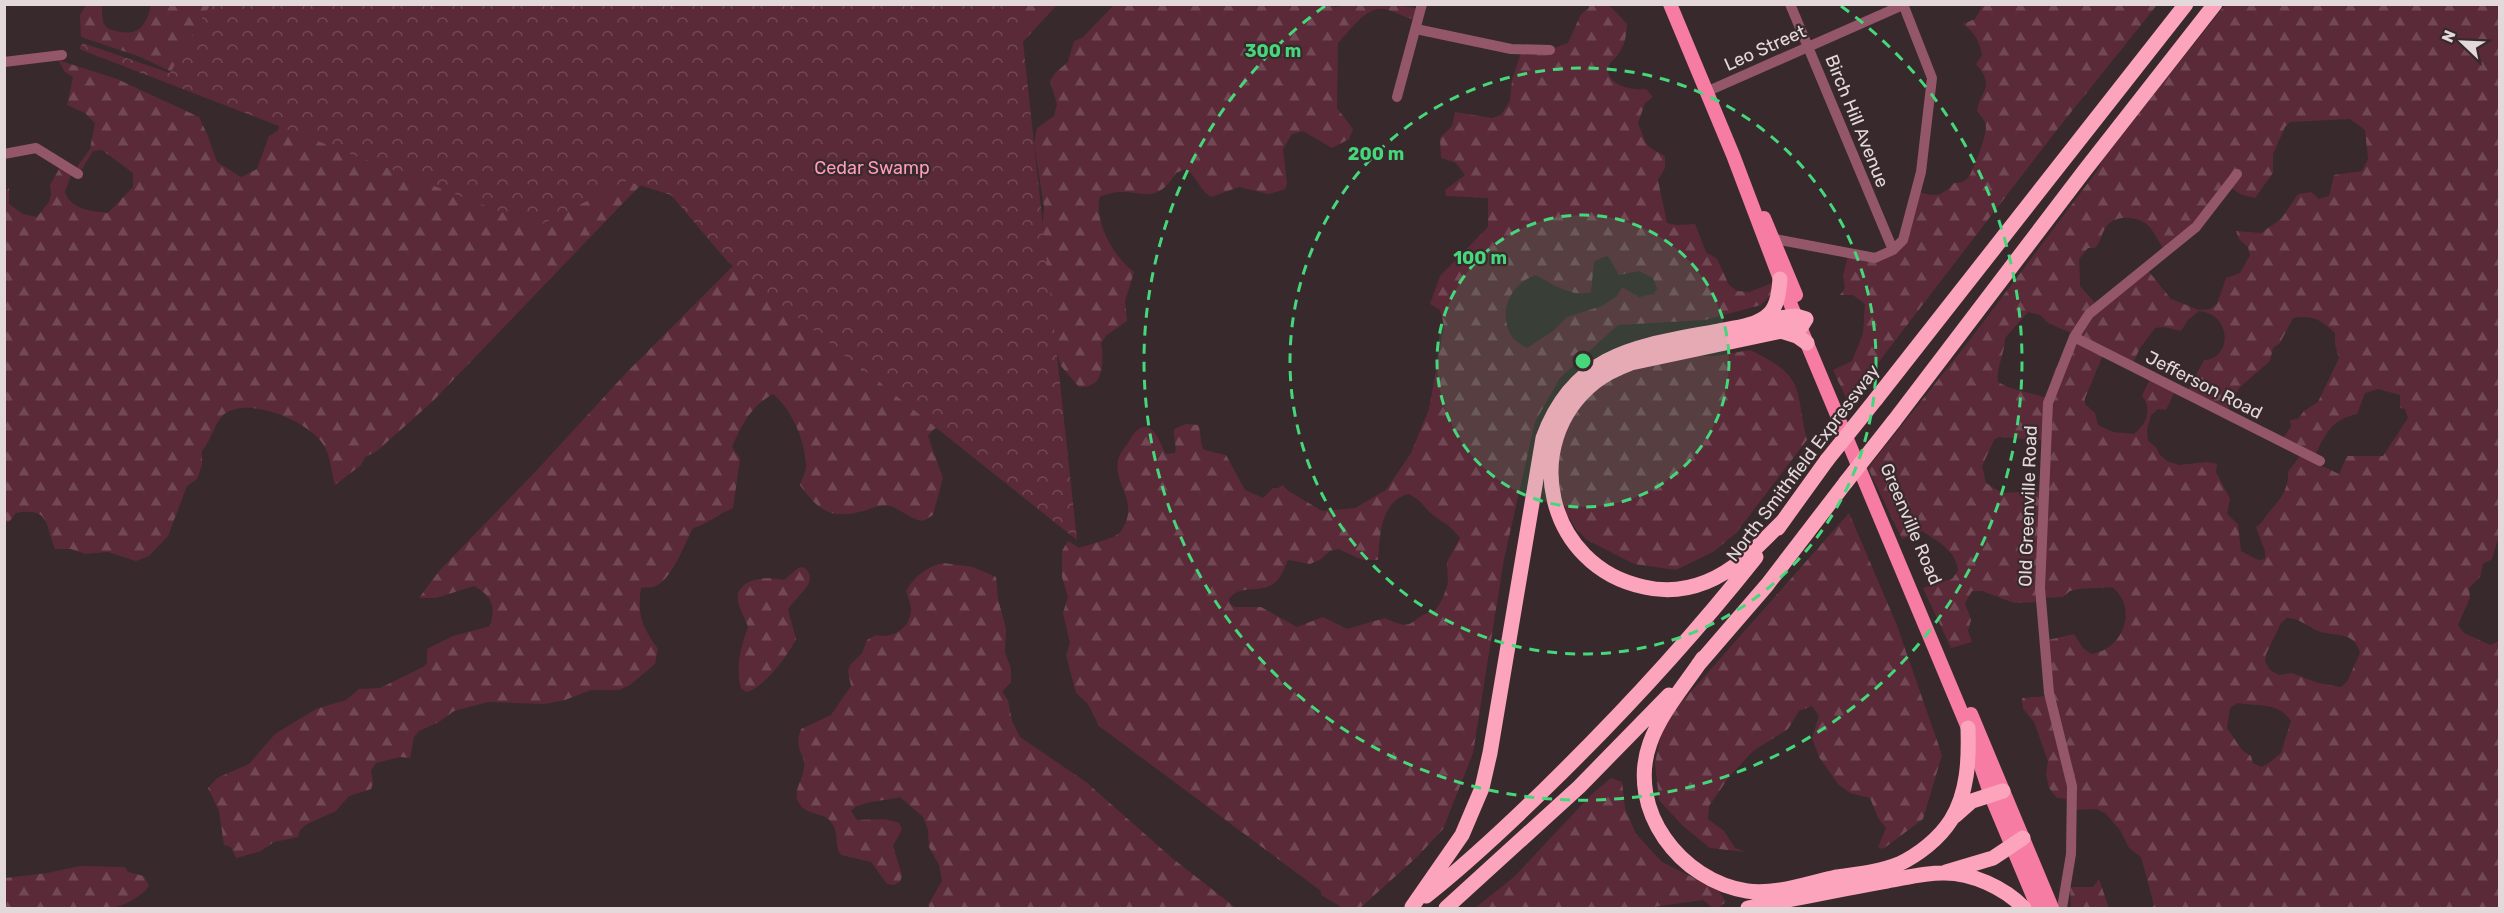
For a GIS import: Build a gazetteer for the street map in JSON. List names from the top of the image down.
{
  "streets": {
    "highway": ["North Smithfield Expressway"],
    "main road": ["Greenville Road"],
    "street": [
      "Leo Street",
      "Birch Hill Avenue",
      "Jefferson Road",
      "Old Greenville Road"
    ]
  },
  "crossings": [
    ["Leo Street", "Birch Hill Avenue"],
    ["Leo Street", "Greenville Road"],
    ["Jefferson Road", "Old Greenville Road"]
  ],
  "parks": ["Cedar Swamp"],
  "north": "top left",
  "rings": ["300 m", "200 m", "100 m"]
}
